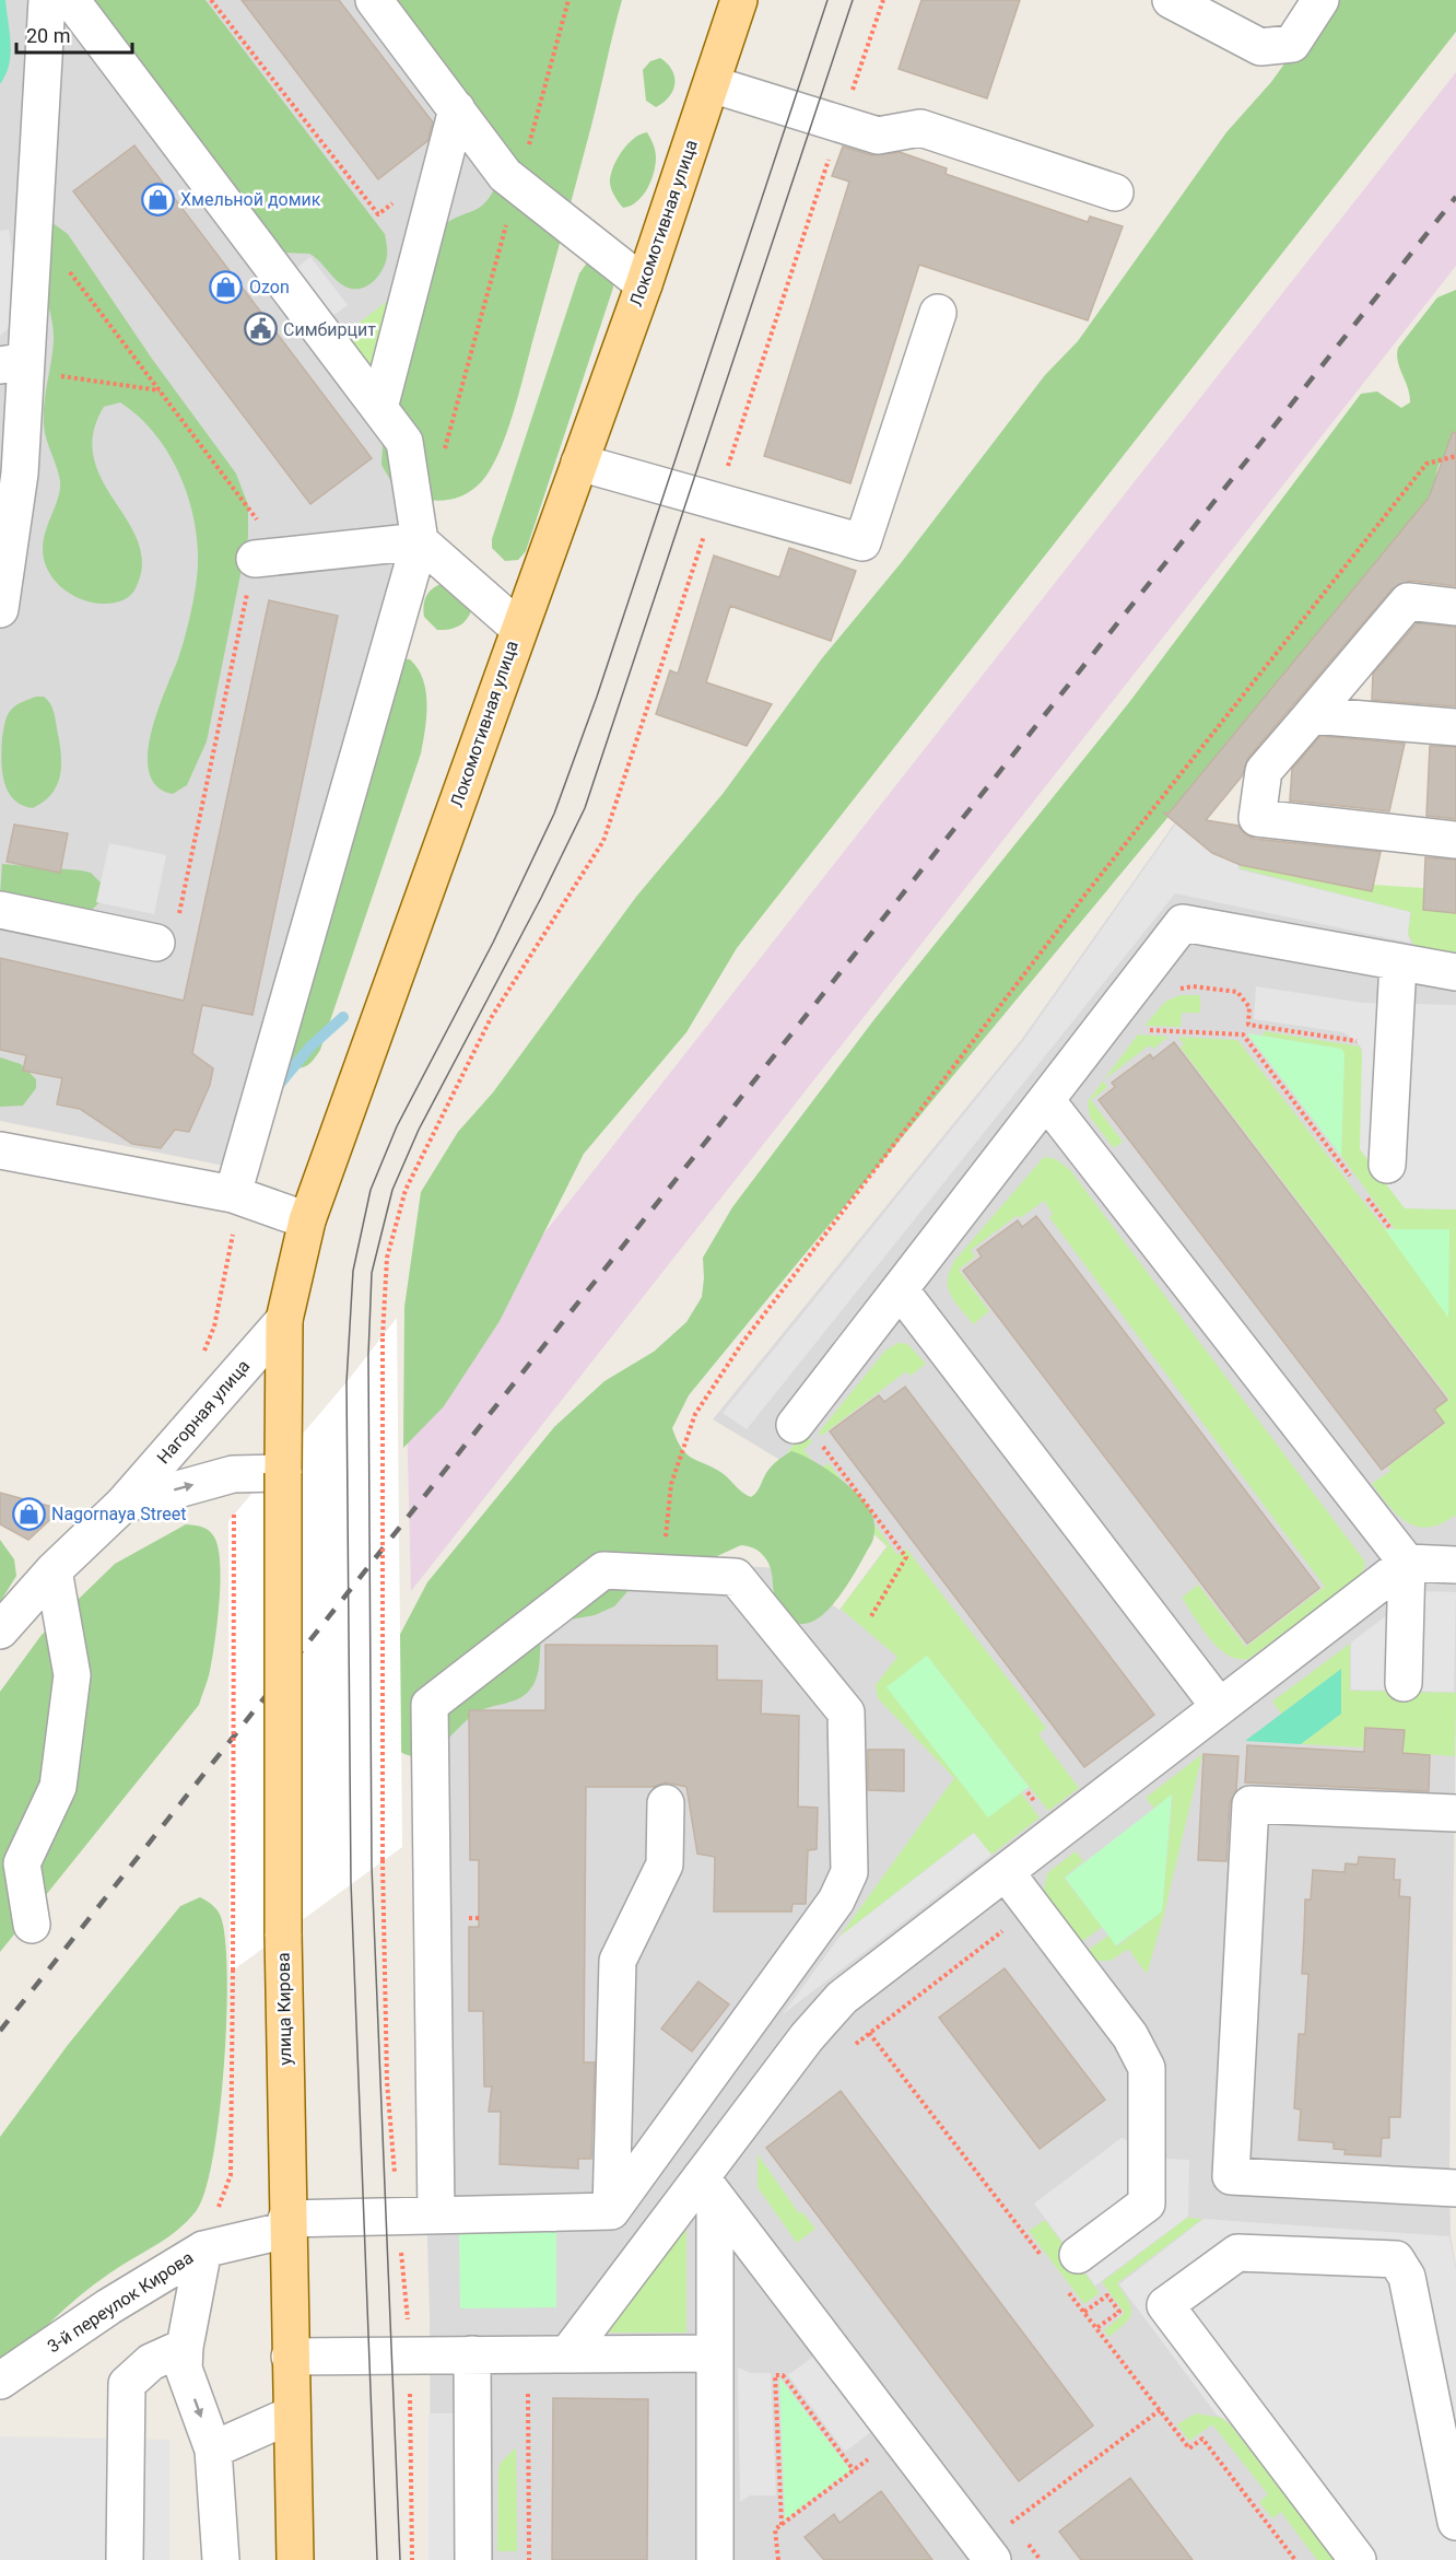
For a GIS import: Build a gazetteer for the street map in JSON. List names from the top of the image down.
{
  "streets": {
    "main road": ["Локомотивная улица", "улица Кирова"],
    "street": ["Нагорная улица", "3-й переулок Кирова"]
  },
  "crossings": [
    ["Локомотивная улица", "Нагорная улица"],
    ["Локомотивная улица", "улица Кирова"],
    ["Нагорная улица", "улица Кирова"],
    ["улица Кирова", "3-й переулок Кирова"]
  ],
  "places": {
    "shop": ["Хмельной домик", "Ozon", "Nagornaya Street"],
    "public building": ["Симбирцит"]
  },
  "scale_bar": "20 m"
}
